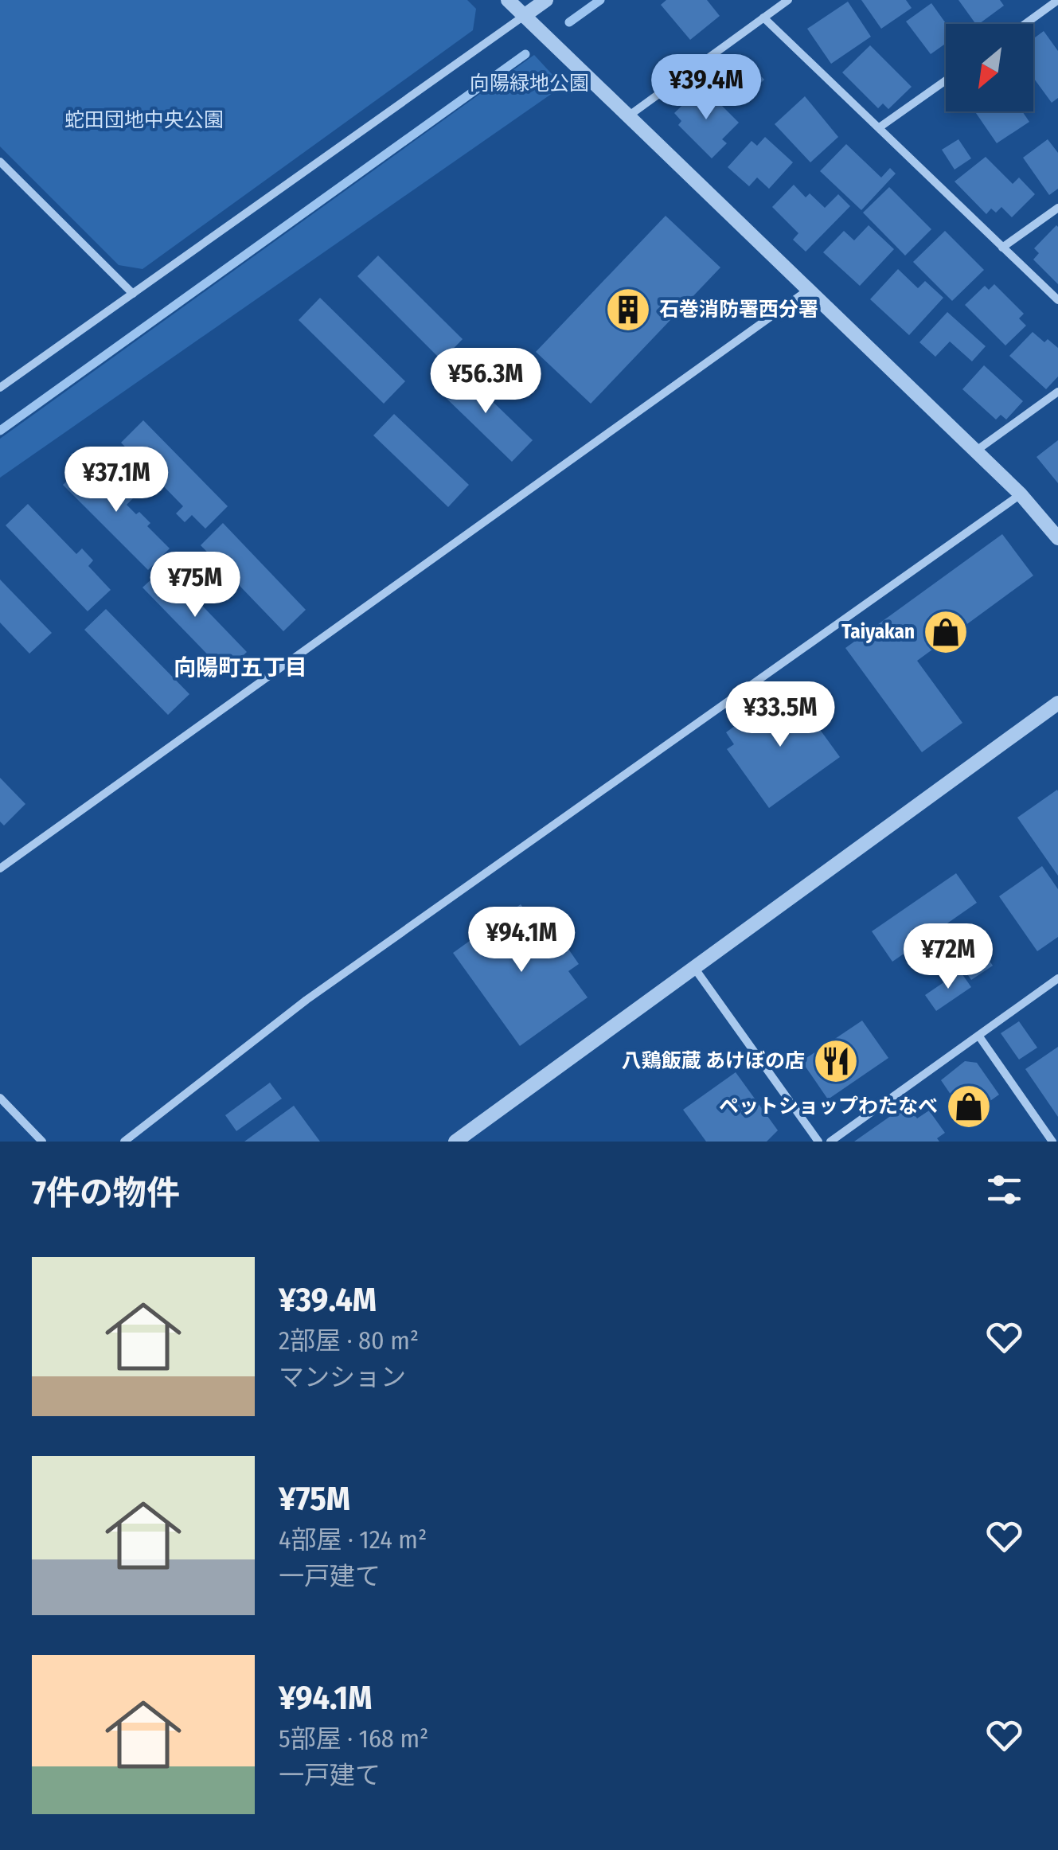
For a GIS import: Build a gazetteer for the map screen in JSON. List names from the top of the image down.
{
  "districts": ["向陽町五丁目"],
  "parks": ["向陽緑地公園", "蛇田団地中央公園"],
  "places": {
    "building": ["石巻消防署西分署"],
    "shop": ["Taiyakan", "ペットショップわたなべ"],
    "restaurant": ["八鶏飯蔵 あけぼの店"]
  },
  "north": "bottom left",
  "page": {
    "price": [
      "¥39.4M",
      "¥56.3M",
      "¥37.1M",
      "¥75M",
      "¥33.5M",
      "¥94.1M",
      "¥72M"
    ],
    "heading": "7件の物件",
    "list": [
      {
        "name": "¥39.4M",
        "note": "2部屋 · 80 m² · マンション"
      },
      {
        "name": "¥75M",
        "note": "4部屋 · 124 m² · 一戸建て"
      },
      {
        "name": "¥94.1M",
        "note": "5部屋 · 168 m² · 一戸建て"
      }
    ]
  }
}
